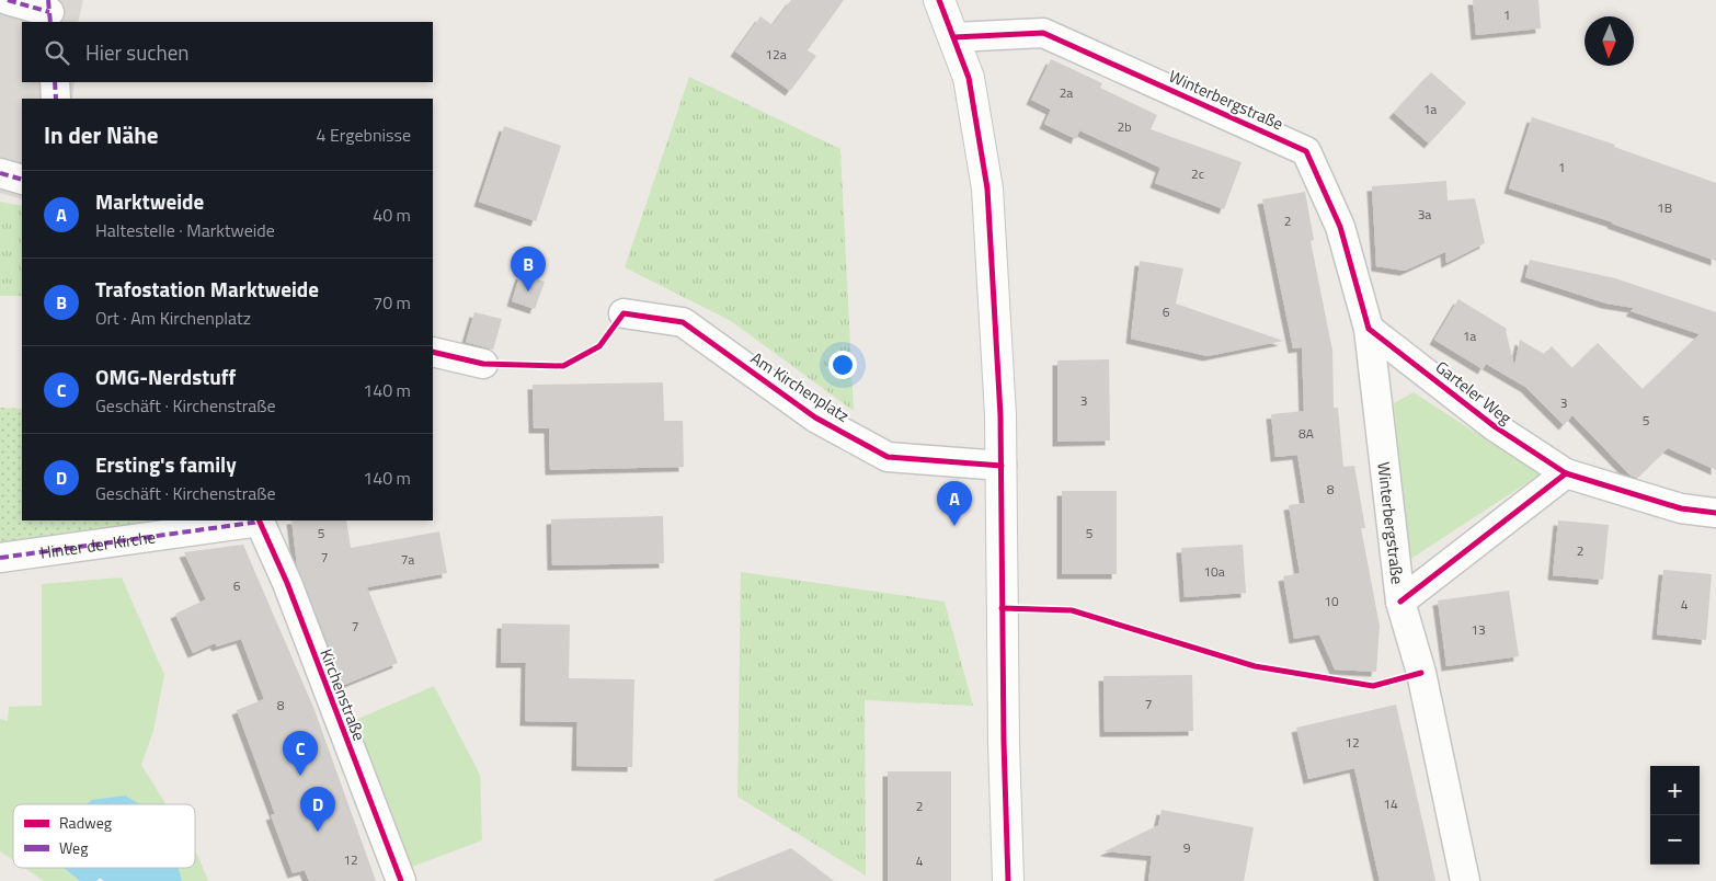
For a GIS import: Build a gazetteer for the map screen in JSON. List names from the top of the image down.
{
  "streets": {
    "street": [
      "Winterbergstraße",
      "Am Kirchenplatz",
      "Garteler Weg",
      "Hinter der Kirche",
      "Kirchenstraße"
    ]
  },
  "crossings": [
    ["Winterbergstraße", "Garteler Weg"],
    ["Hinter der Kirche", "Kirchenstraße"]
  ],
  "house_numbers": [
    "1",
    "12a",
    "2a",
    "1a",
    "2b",
    "1",
    "2c",
    "1B",
    "3a",
    "2",
    "6",
    "1a",
    "3",
    "3",
    "5",
    "8A",
    "8",
    "5",
    "5",
    "2",
    "7",
    "7a",
    "10a",
    "6",
    "10",
    "4",
    "7",
    "13",
    "7",
    "8",
    "12",
    "14",
    "2",
    "9",
    "12",
    "4"
  ],
  "legend": ["Radweg", "Weg"],
  "north": "bottom",
  "page": {
    "search": "Hier suchen",
    "heading": ["In der Nähe", "4 Ergebnisse"],
    "list": [
      {
        "mark": "A",
        "name": "Marktweide",
        "note": "Haltestelle · Marktweide",
        "value": "40 m"
      },
      {
        "mark": "B",
        "name": "Trafostation Marktweide",
        "note": "Ort · Am Kirchenplatz",
        "value": "70 m"
      },
      {
        "mark": "C",
        "name": "OMG-Nerdstuff",
        "note": "Geschäft · Kirchenstraße",
        "value": "140 m"
      },
      {
        "mark": "D",
        "name": "Ersting's family",
        "note": "Geschäft · Kirchenstraße",
        "value": "140 m"
      }
    ],
    "pins": [
      "B",
      "A",
      "C",
      "D"
    ],
    "map_buttons": ["+", "−"]
  }
}
